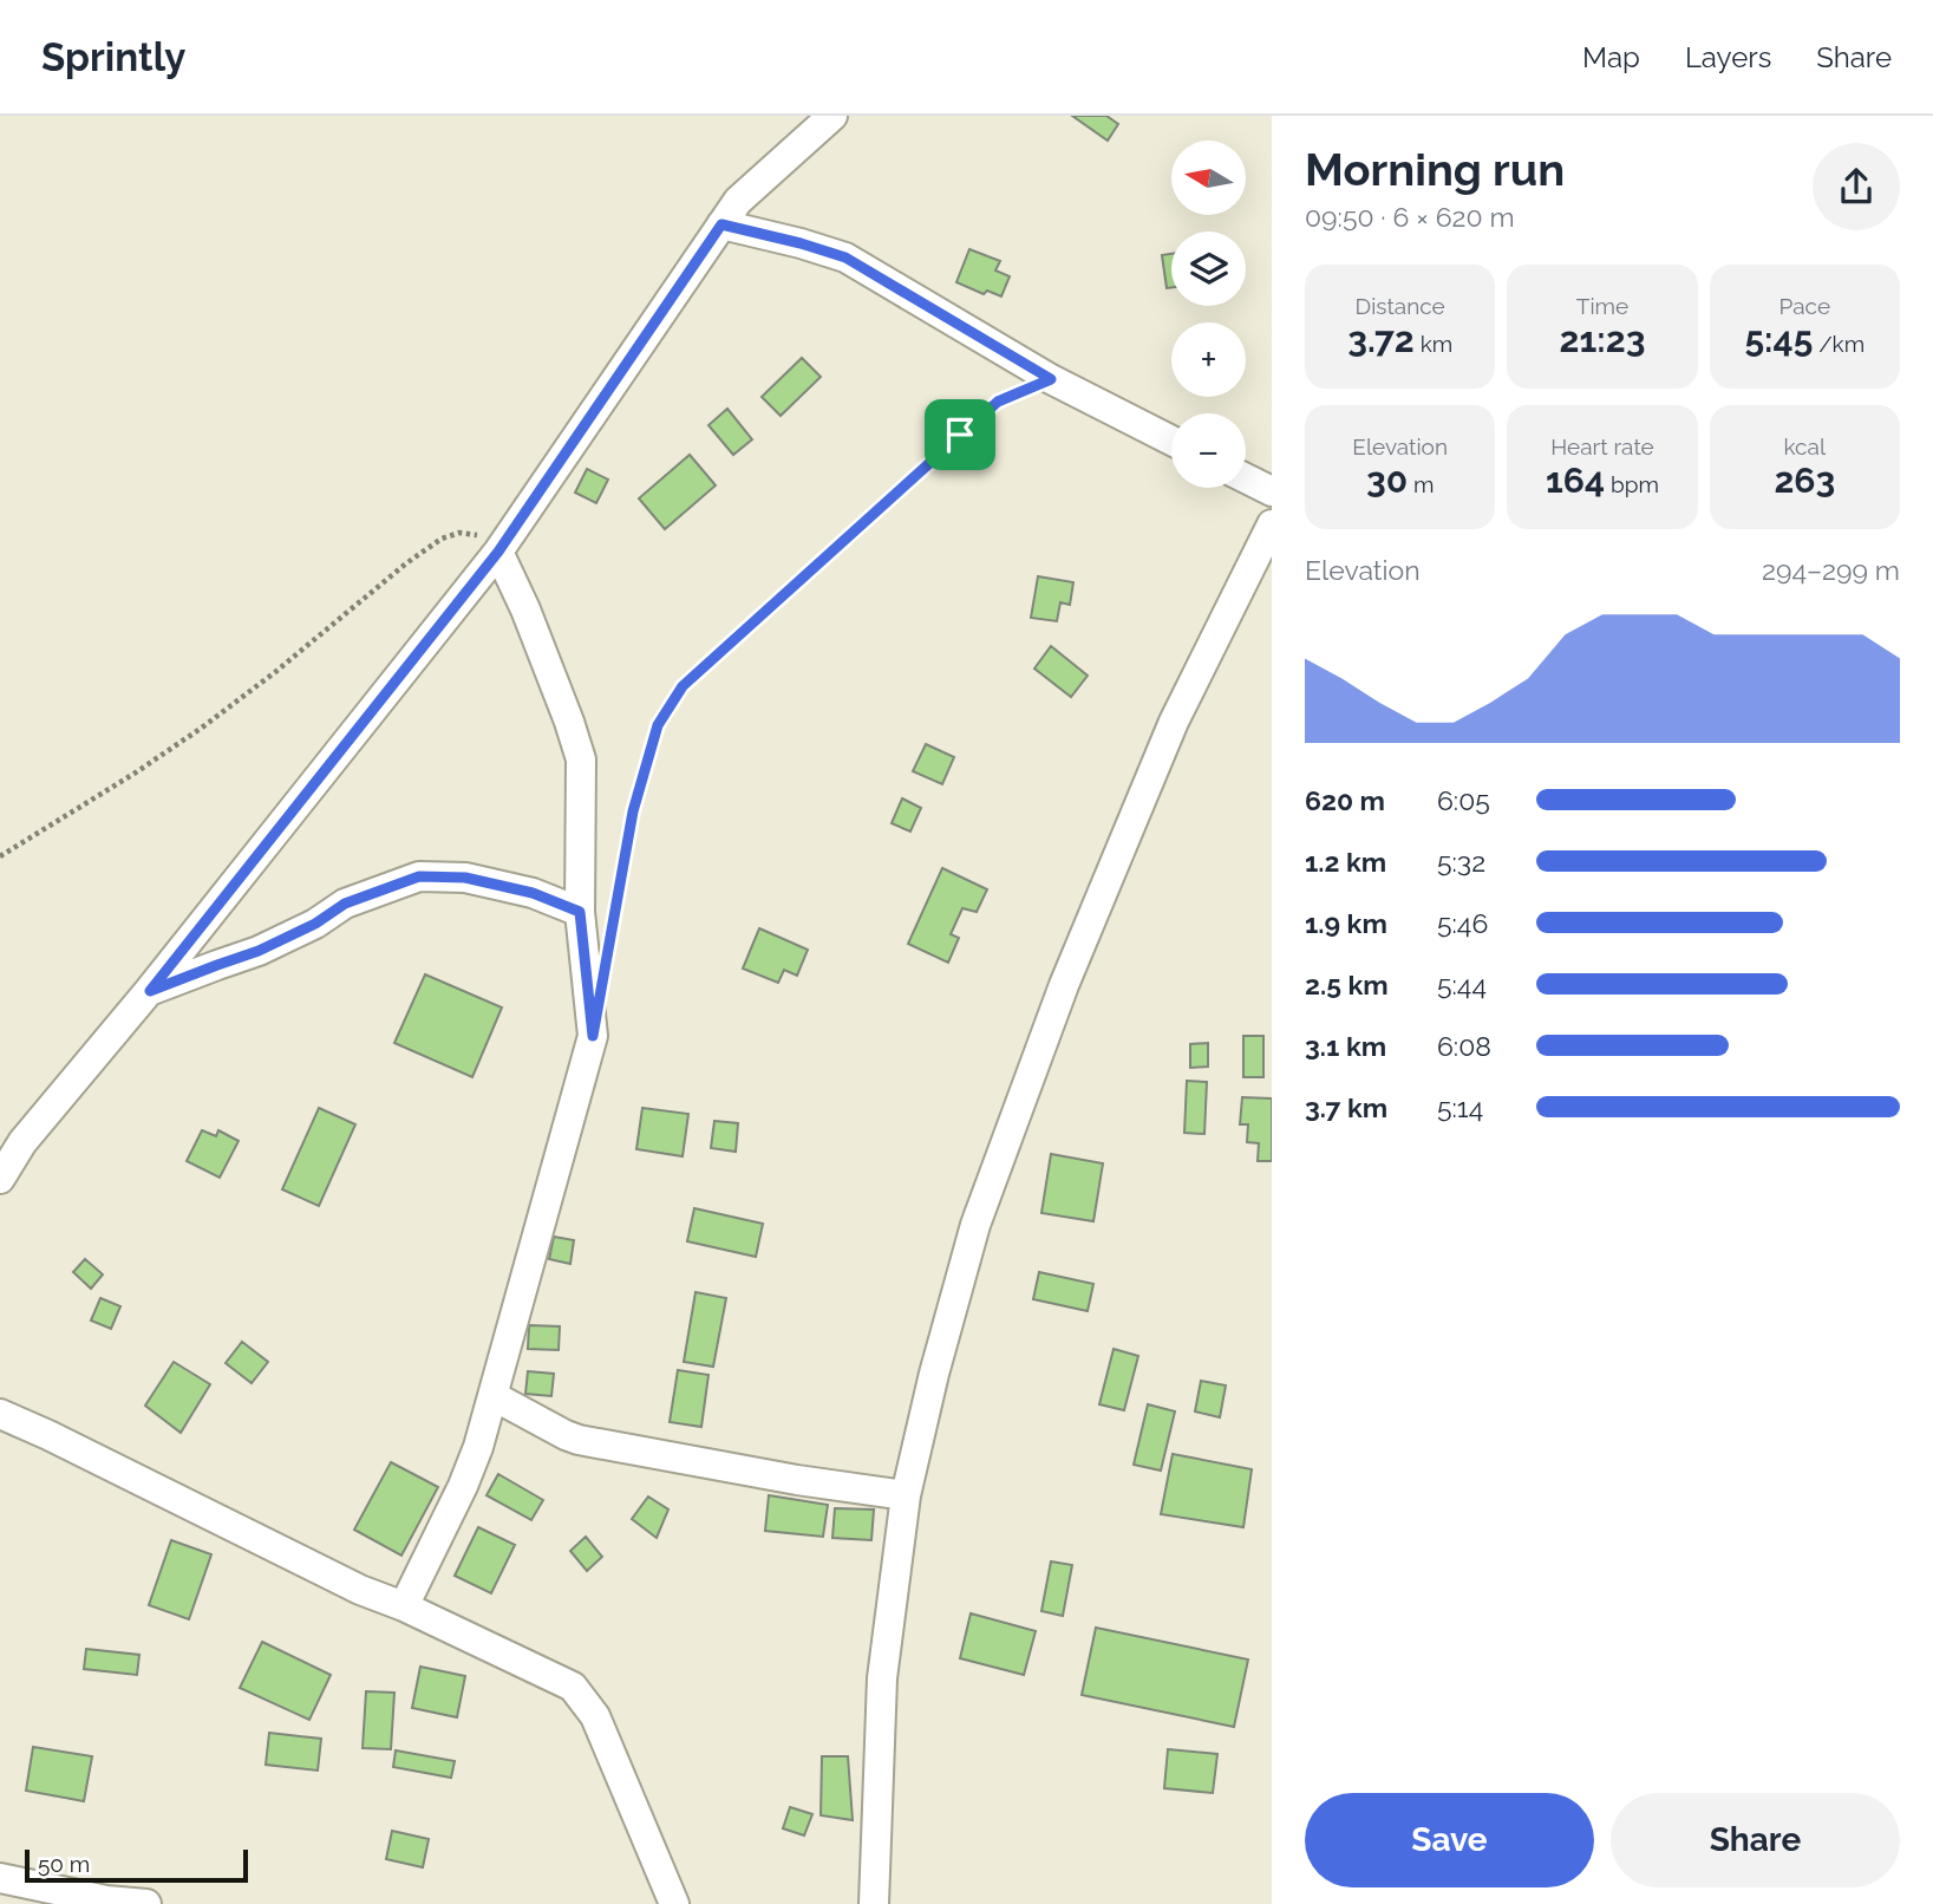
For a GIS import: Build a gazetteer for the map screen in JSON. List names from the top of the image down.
{
  "scale_bar": "50 m",
  "north": "left",
  "page": {
    "header": "Sprintly",
    "nav": ["Map", "Layers", "Share"],
    "heading": ["Morning run", "09:50 · 6 × 620 m"],
    "map_buttons": ["+", "−"],
    "stats": [
      ["Distance", "3.72 km"],
      ["Time", "21:23"],
      ["Pace", "5:45 /km"],
      ["Elevation", "30 m"],
      ["Heart rate", "164 bpm"],
      ["kcal", "263"]
    ],
    "chart": ["Elevation", "294–299 m"],
    "list": [
      {
        "name": "620 m",
        "note": "6:05"
      },
      {
        "name": "1.2 km",
        "note": "5:32"
      },
      {
        "name": "1.9 km",
        "note": "5:46"
      },
      {
        "name": "2.5 km",
        "note": "5:44"
      },
      {
        "name": "3.1 km",
        "note": "6:08"
      },
      {
        "name": "3.7 km",
        "note": "5:14"
      }
    ],
    "buttons": ["Save", "Share"],
    "scale": "50 m"
  }
}
